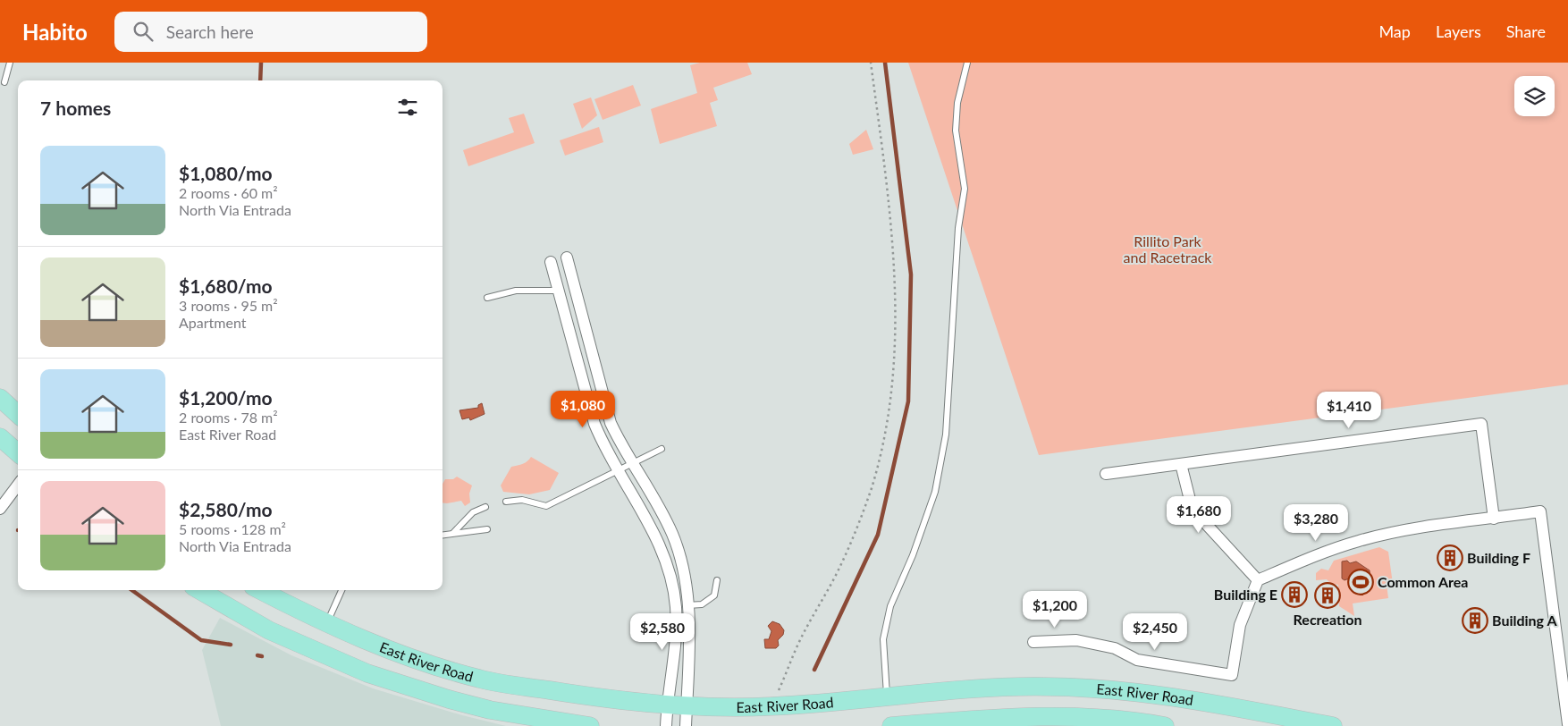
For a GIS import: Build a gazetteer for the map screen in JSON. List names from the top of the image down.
{
  "streets": {
    "main road": ["East River Road"]
  },
  "parks": ["Rillito Park and Racetrack"],
  "places": {
    "building": [
      "Building F",
      "Building E",
      "Recreation",
      "Building A"
    ],
    "sports": ["Common Area"]
  },
  "page": {
    "header": "Habito",
    "search": "Search here",
    "nav": ["Map", "Layers", "Share"],
    "heading": "7 homes",
    "list": [
      {
        "name": "$1,080/mo",
        "note": "2 rooms · 60 m² · North Via Entrada"
      },
      {
        "name": "$1,680/mo",
        "note": "3 rooms · 95 m² · Apartment"
      },
      {
        "name": "$1,200/mo",
        "note": "2 rooms · 78 m² · East River Road"
      },
      {
        "name": "$2,580/mo",
        "note": "5 rooms · 128 m² · North Via Entrada"
      }
    ],
    "price": [
      "$1,080",
      "$1,410",
      "$1,680",
      "$3,280",
      "$1,200",
      "$2,580",
      "$2,450"
    ]
  }
}
